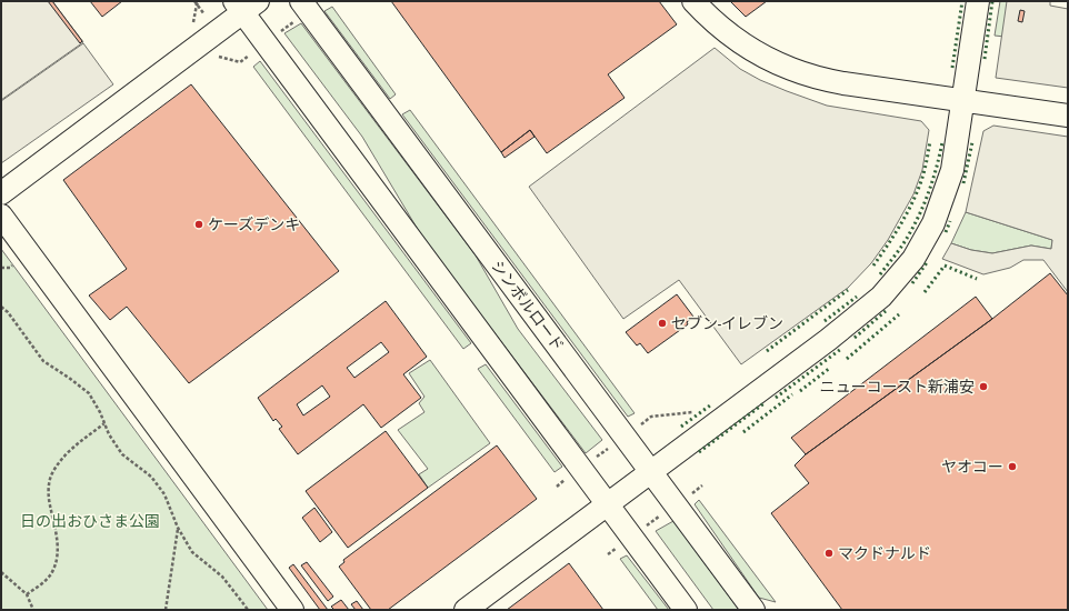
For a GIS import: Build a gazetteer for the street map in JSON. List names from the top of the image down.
{
  "streets": {
    "street": ["シンボルロード"]
  },
  "parks": ["日の出おひさま公園"],
  "places": [
    "ケーズデンキ",
    "セブン-イレブン",
    "ニューコースト新浦安",
    "ヤオコー",
    "マクドナルド"
  ]
}
